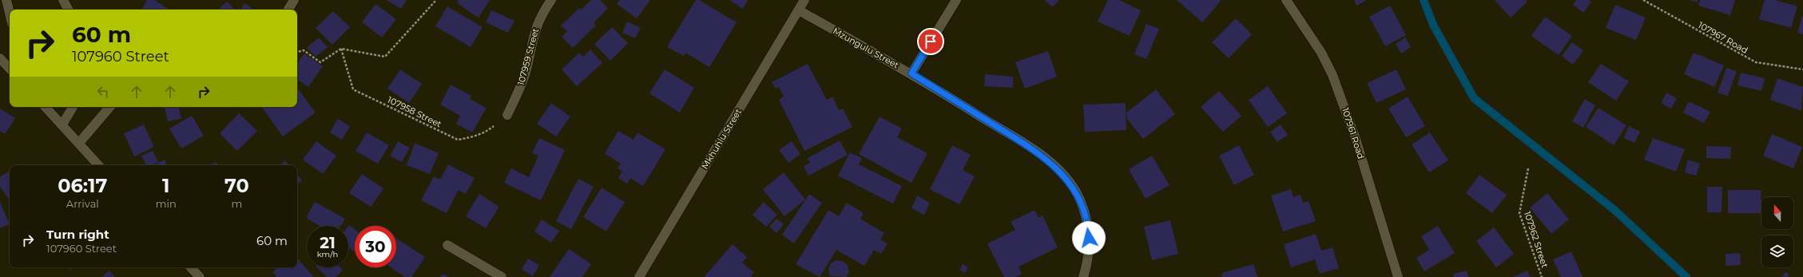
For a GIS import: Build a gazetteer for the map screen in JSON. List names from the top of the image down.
{
  "streets": {
    "street": [
      "Mzungulu Street",
      "107959 Street",
      "107961 Road",
      "Mkhuhlu Street"
    ],
    "path": ["107967 Road", "107958 Street", "107962 Street"]
  },
  "crossings": [
    ["Mzungulu Street", "Mkhuhlu Street"],
    ["107959 Street", "107958 Street"]
  ],
  "north": "top",
  "page": {
    "turn": ["60 m", "107960 Street"],
    "eta": [
      "06:17",
      "Arrival",
      "1",
      "min",
      "70",
      "m"
    ],
    "list": [
      {
        "name": "Turn right",
        "note": "107960 Street",
        "value": "60 m"
      }
    ],
    "speed": "21 km/h",
    "limit": "30"
  }
}
